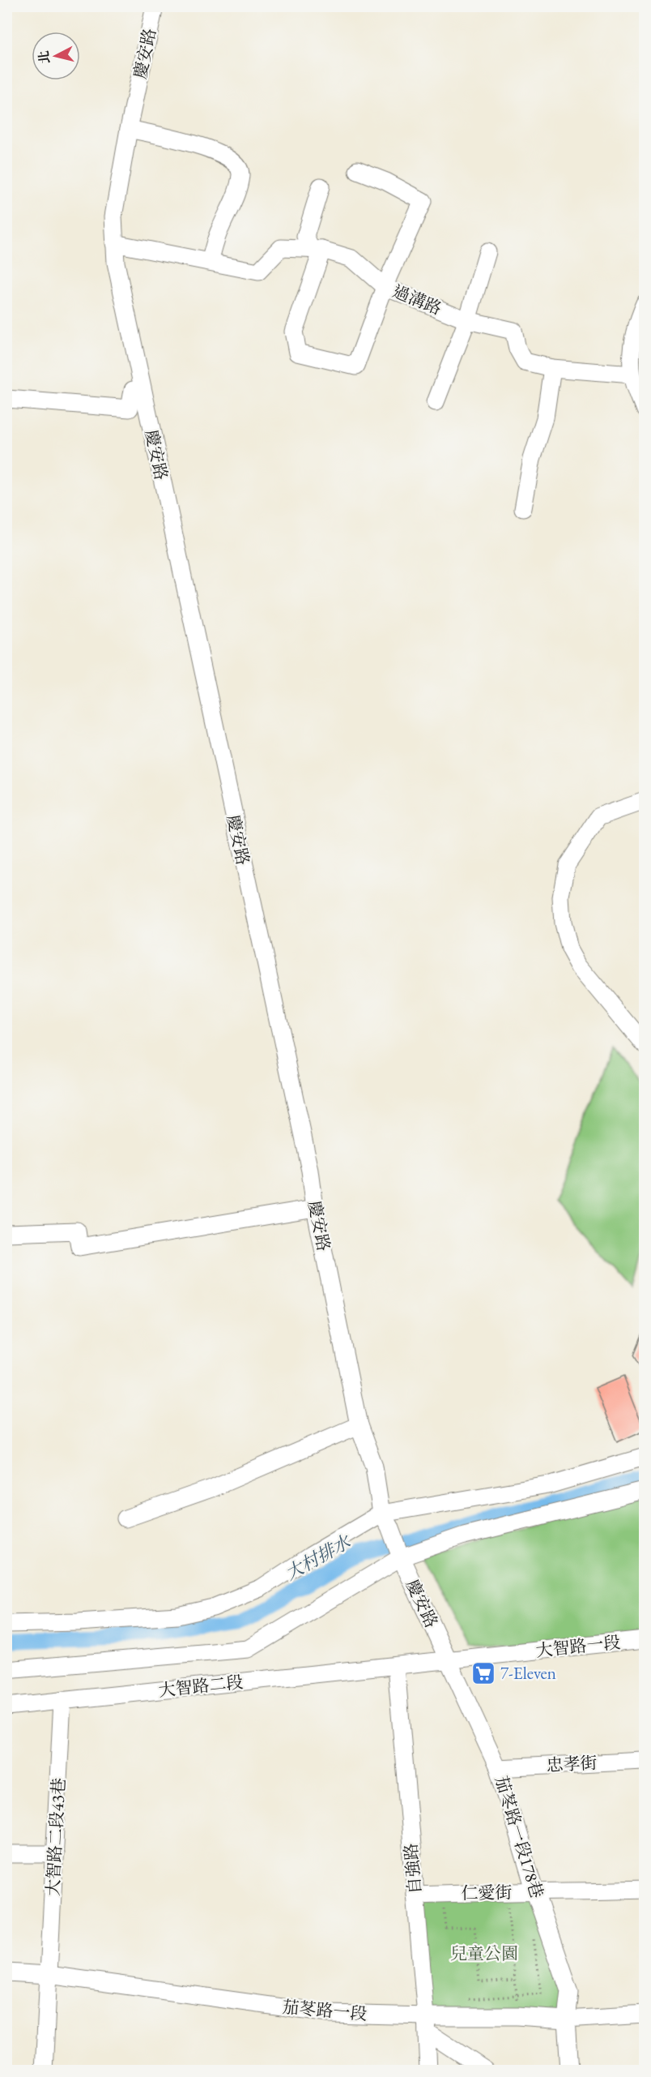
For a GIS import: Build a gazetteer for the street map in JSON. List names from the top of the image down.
{
  "streets": {
    "street": [
      "慶安路",
      "過溝路",
      "大智路一段",
      "大智路二段",
      "忠孝街",
      "大智路二段43巷",
      "茄苳路一段178巷",
      "自強路",
      "仁愛街",
      "茄苳路一段"
    ]
  },
  "crossings": [
    ["慶安路", "過溝路"],
    ["慶安路", "大智路一段"],
    ["慶安路", "茄苳路一段178巷"],
    ["大智路一段", "大智路二段"],
    ["大智路一段", "茄苳路一段178巷"],
    ["大智路一段", "自強路"],
    ["大智路二段", "大智路二段43巷"],
    ["大智路二段", "自強路"],
    ["忠孝街", "茄苳路一段178巷"],
    ["大智路二段43巷", "茄苳路一段"],
    ["茄苳路一段178巷", "仁愛街"],
    ["茄苳路一段178巷", "茄苳路一段"],
    ["自強路", "仁愛街"],
    ["自強路", "茄苳路一段"]
  ],
  "water": ["大村排水"],
  "parks": ["兒童公園"],
  "places": {
    "supermarket": ["7-Eleven"]
  },
  "north": "left"
}
